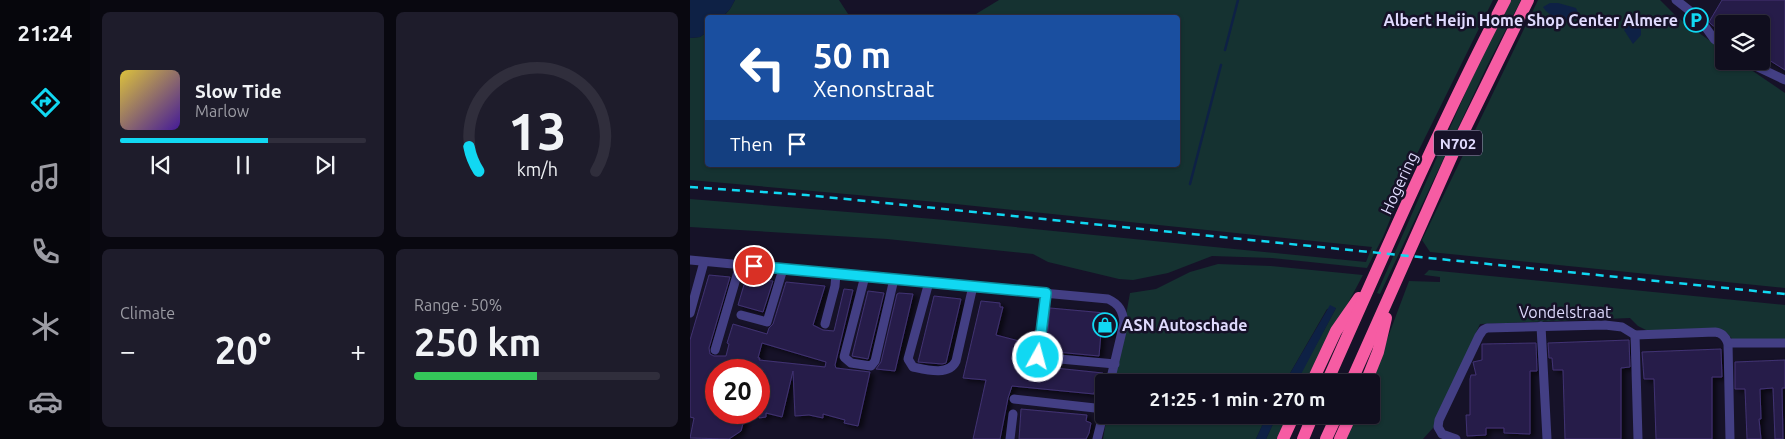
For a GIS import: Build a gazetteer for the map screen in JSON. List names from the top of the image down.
{
  "streets": {
    "highway": ["N702", "Hogering"],
    "street": ["Vondelstraat"]
  },
  "crossings": [
    ["N702", "Hogering"]
  ],
  "places": {
    "parking": ["Albert Heijn Home Shop Center Almere"],
    "shop": ["ASN Autoschade"]
  },
  "page": {
    "tabs": "21:24",
    "turn": ["50 m", "Xenonstraat"],
    "song": ["Slow Tide", "Marlow"],
    "then": "Then",
    "tile": [
      "Climate",
      ["Range · 50%", "250 km"]
    ],
    "heat": ["−", "20°", "+"],
    "limit": "20",
    "trip": "21:25 · 1 min · 270 m",
    "gauge": ["13", "km/h"]
  }
}
